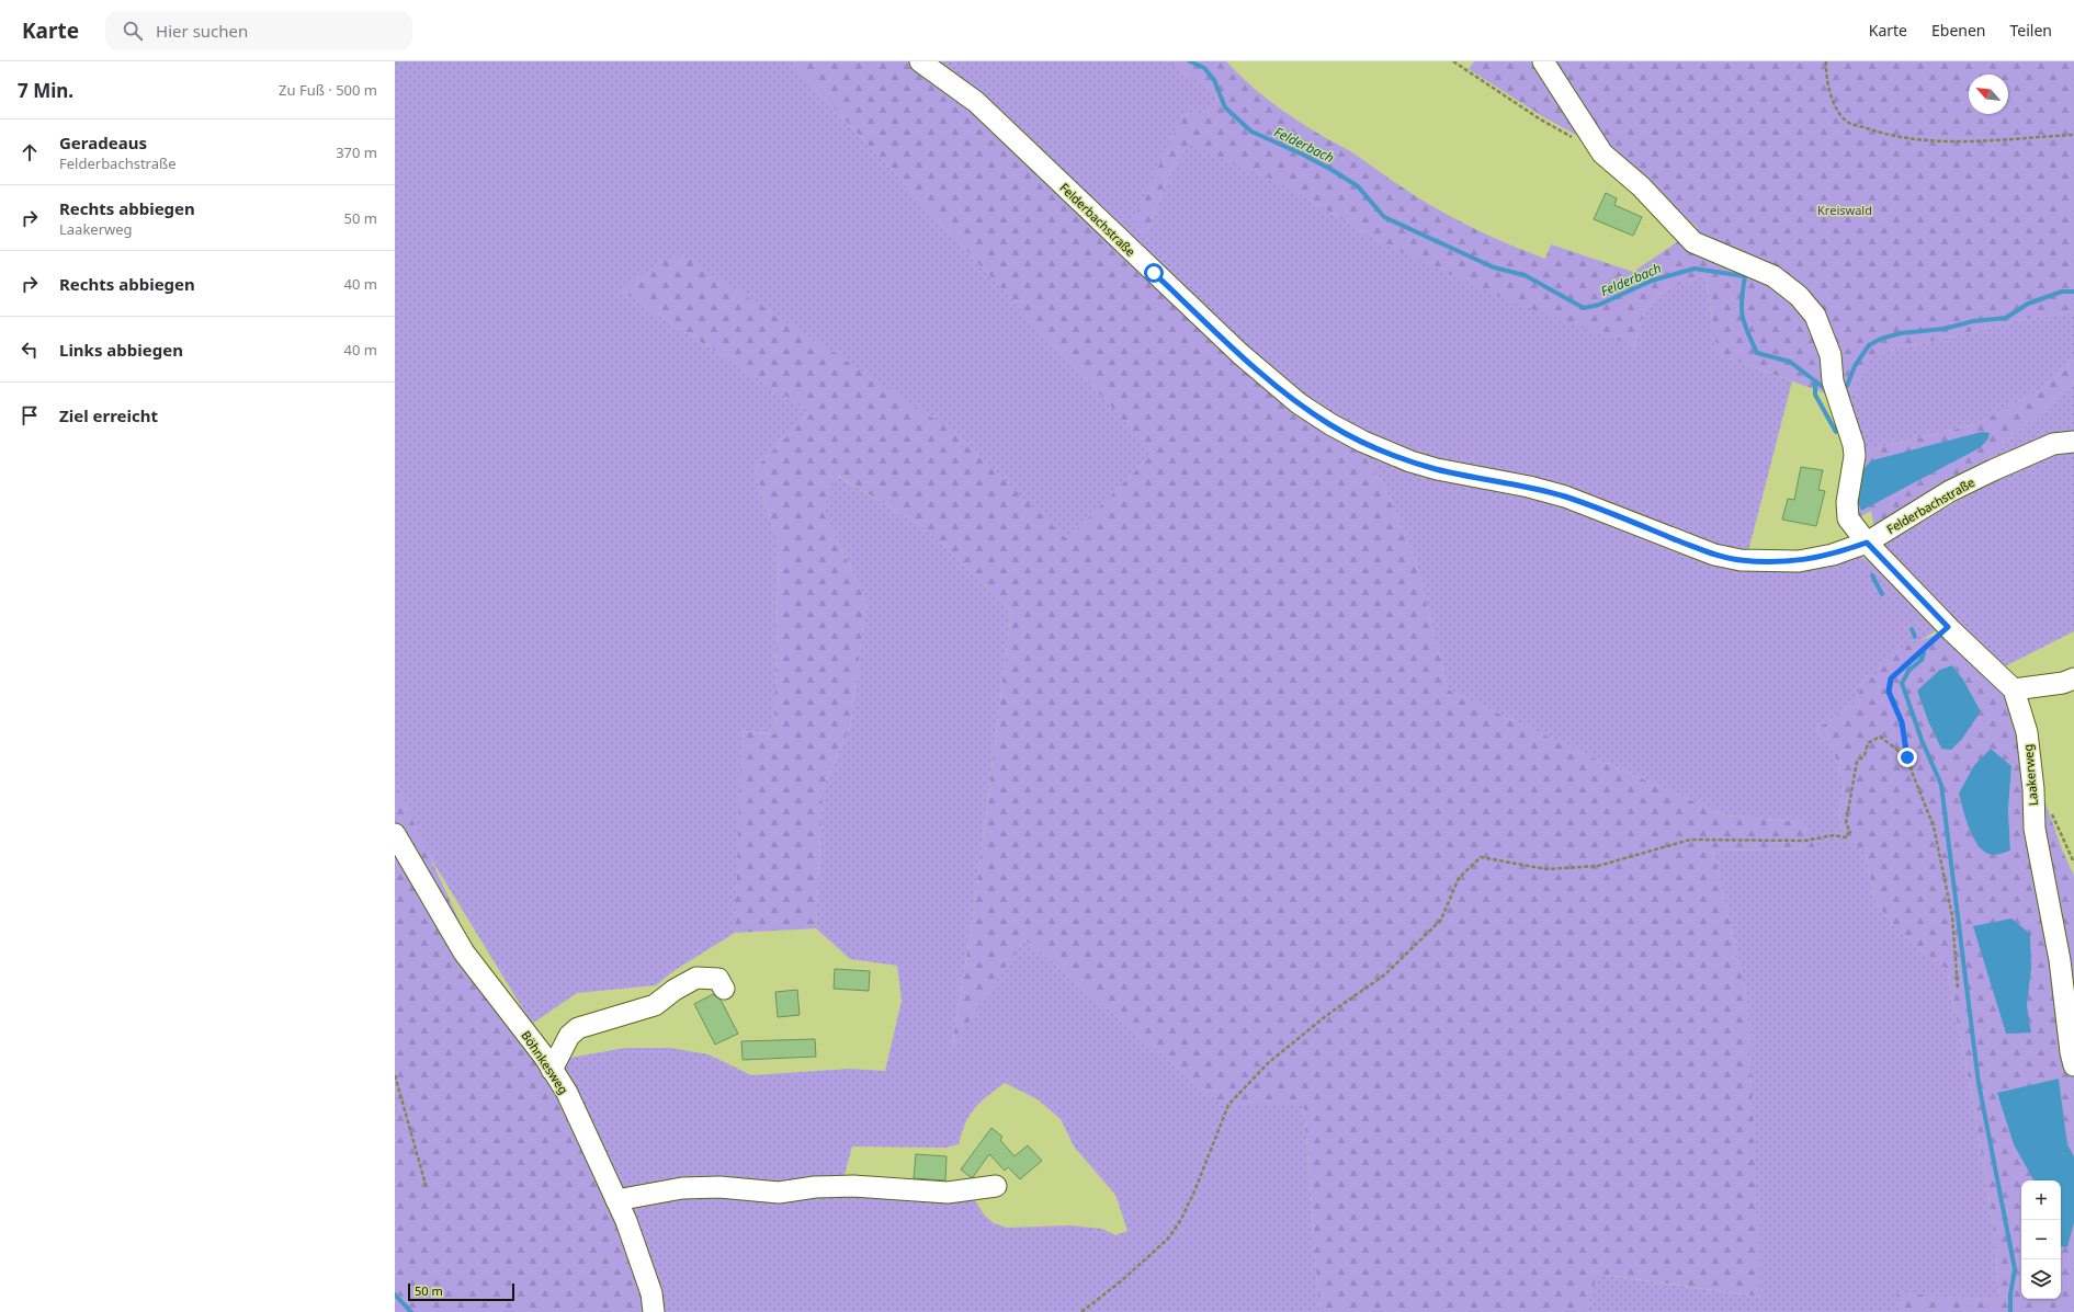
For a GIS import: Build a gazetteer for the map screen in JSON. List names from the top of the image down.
{
  "streets": {
    "street": ["Felderbachstraße", "Laakerweg", "Böhnkesweg"]
  },
  "crossings": [
    ["Felderbachstraße", "Laakerweg"]
  ],
  "water": ["Felderbach"],
  "parks": ["Kreiswald"],
  "scale_bar": "50 m",
  "north": "top left",
  "page": {
    "header": "Karte",
    "search": "Hier suchen",
    "nav": ["Karte", "Ebenen", "Teilen"],
    "heading": ["7 Min.", "Zu Fuß · 500 m"],
    "list": [
      ["Geradeaus", "Felderbachstraße", "370 m"],
      ["Rechts abbiegen", "Laakerweg", "50 m"],
      ["Rechts abbiegen", "40 m"],
      ["Links abbiegen", "40 m"],
      "Ziel erreicht"
    ],
    "map_buttons": ["+", "−"],
    "scale": "50 m"
  }
}
